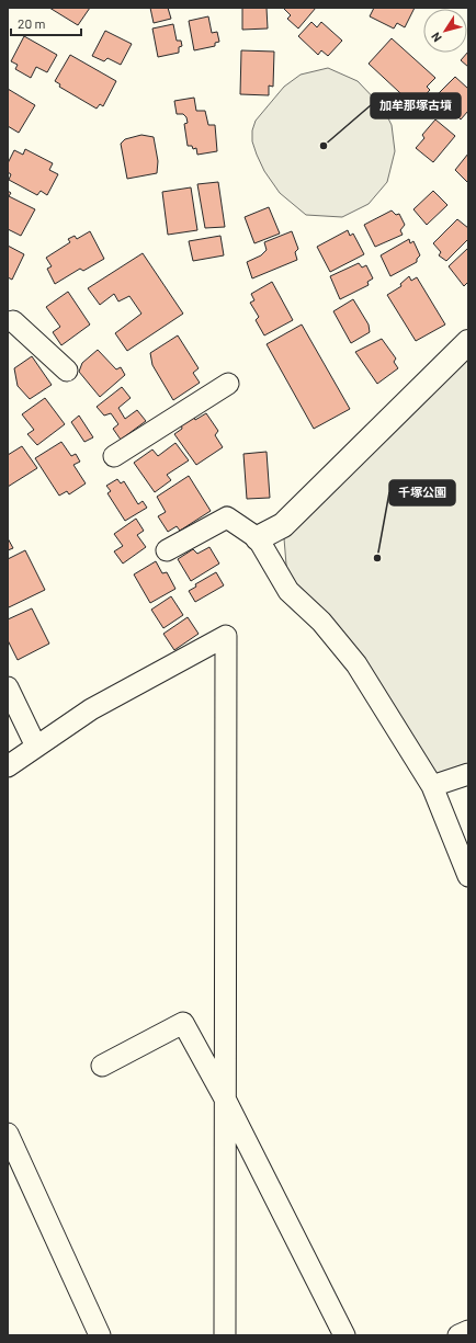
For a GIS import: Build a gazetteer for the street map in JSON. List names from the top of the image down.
{
  "places": ["加牟那塚古墳", "千塚公園"],
  "scale_bar": "20 m",
  "north": "bottom left"
}
